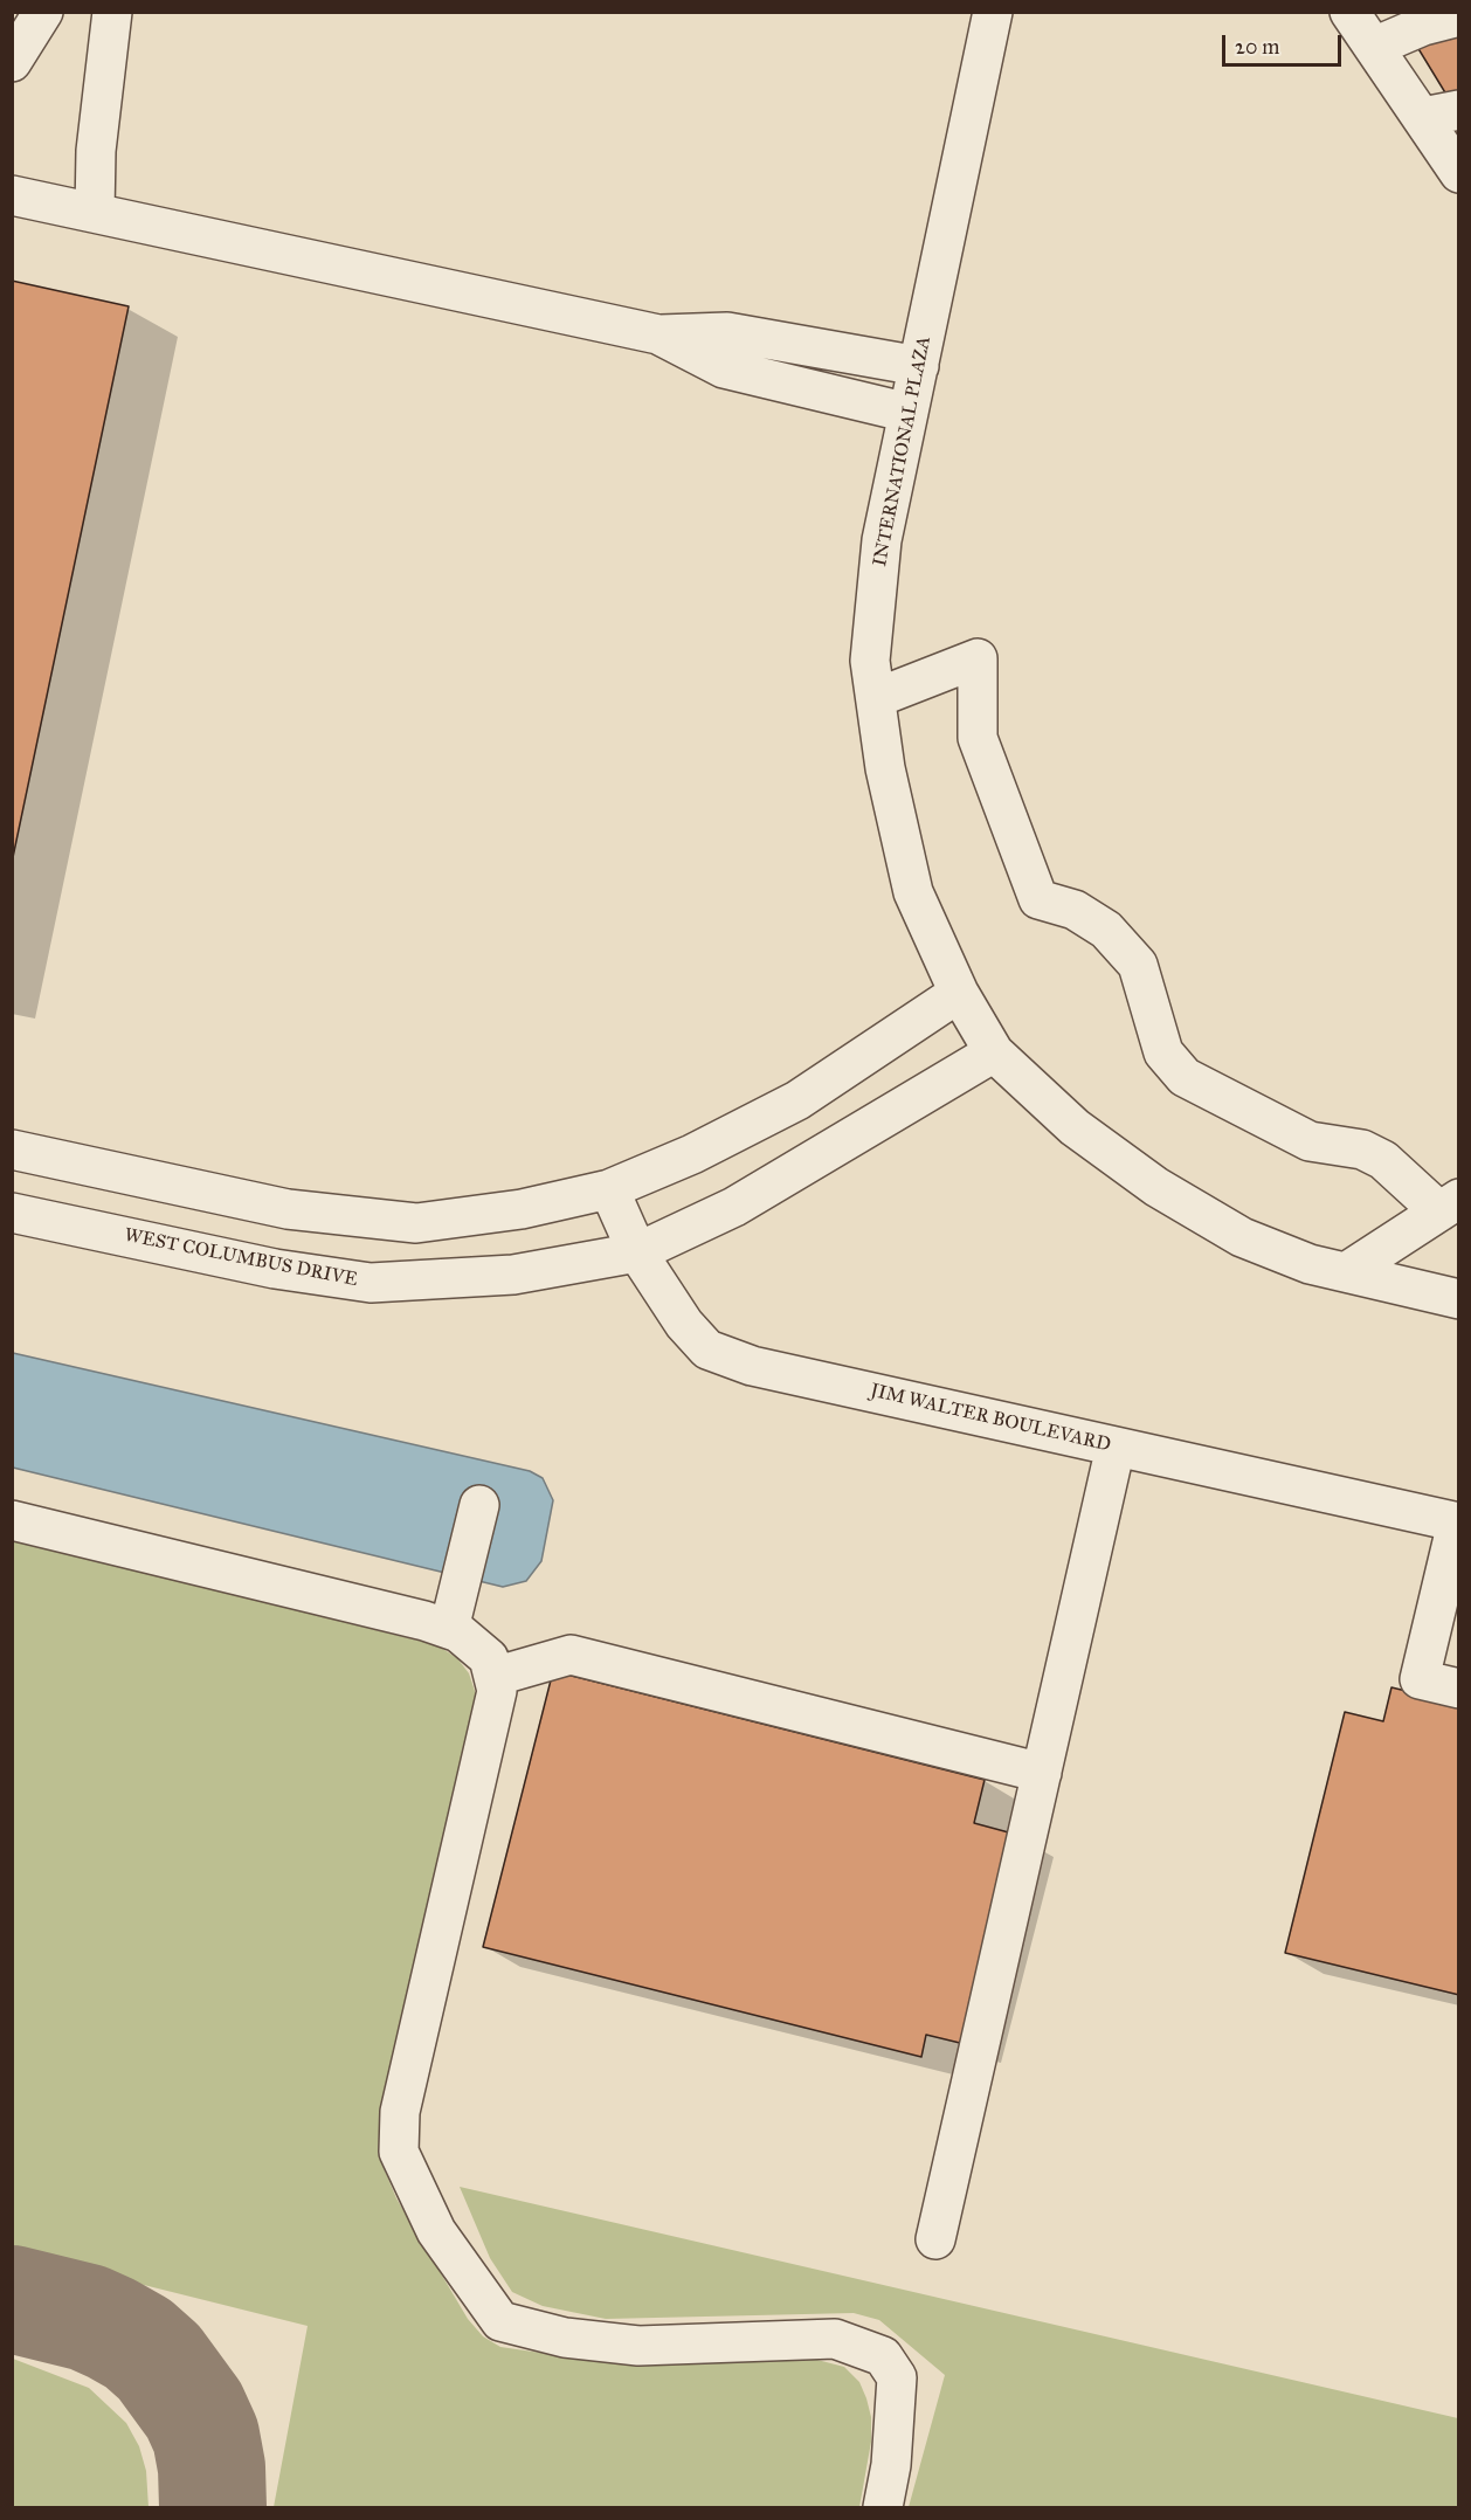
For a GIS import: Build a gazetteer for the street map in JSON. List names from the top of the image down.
{
  "streets": {
    "street": ["INTERNATIONAL PLAZA", "WEST COLUMBUS DRIVE", "JIM WALTER BOULEVARD"]
  },
  "crossings": [
    ["INTERNATIONAL PLAZA", "WEST COLUMBUS DRIVE"],
    ["WEST COLUMBUS DRIVE", "JIM WALTER BOULEVARD"]
  ],
  "scale_bar": "20 m"
}
